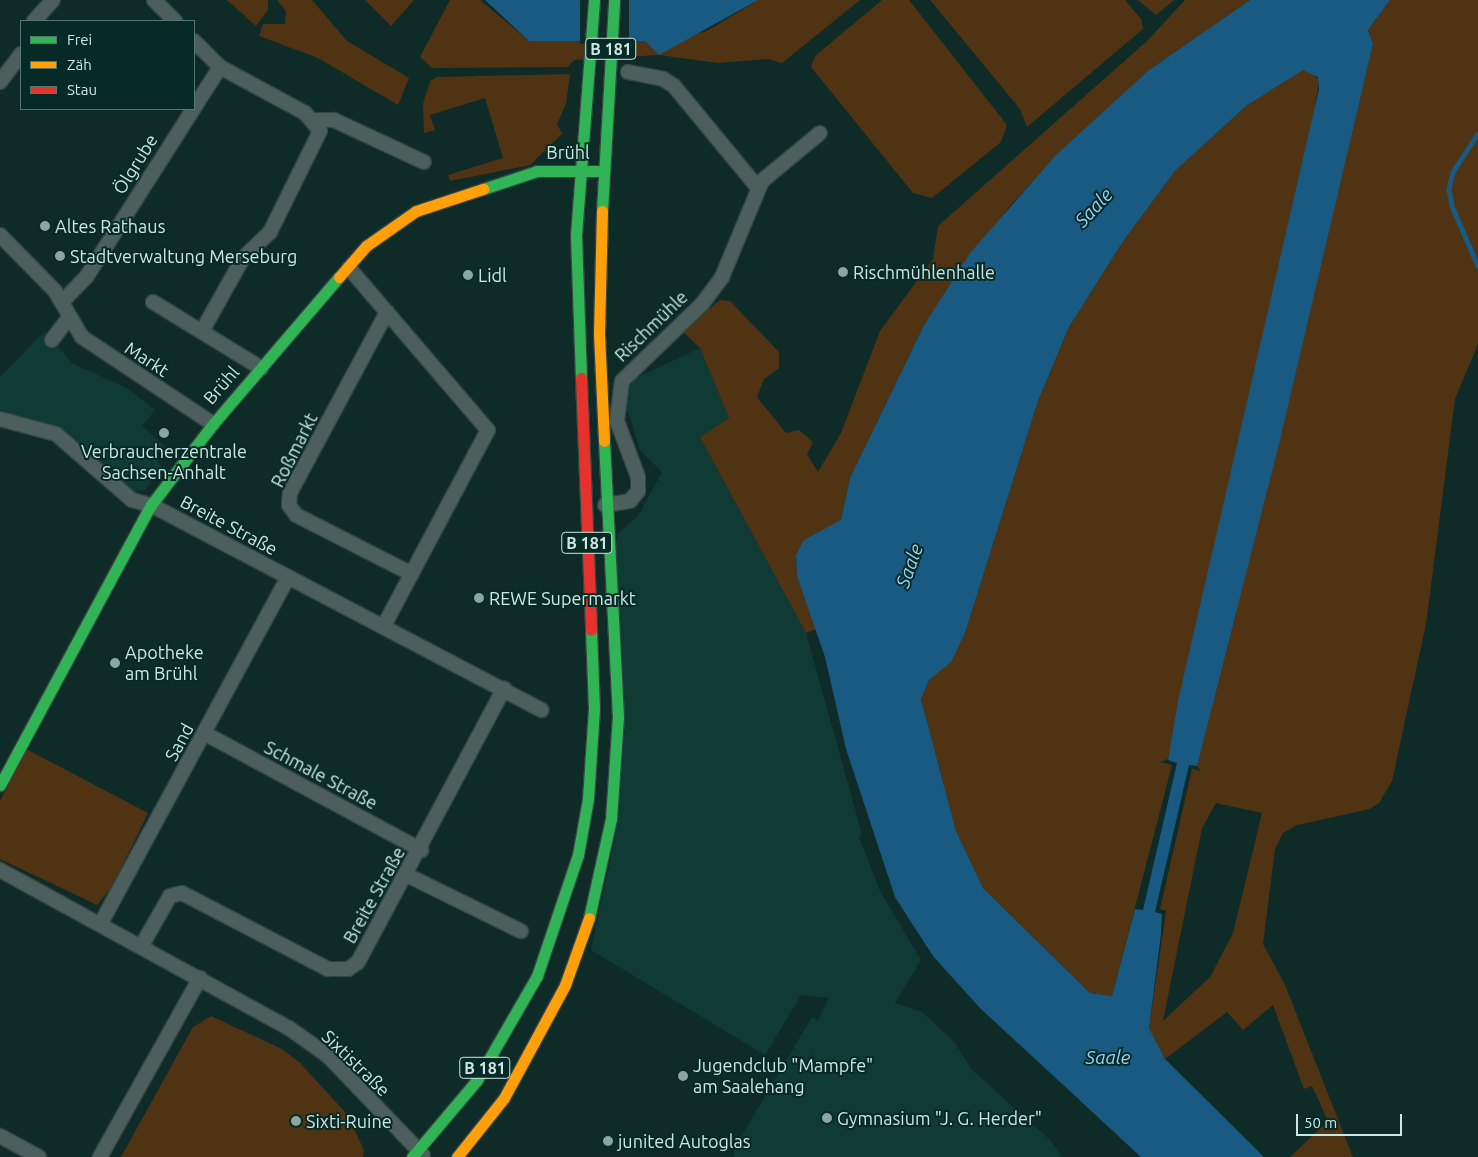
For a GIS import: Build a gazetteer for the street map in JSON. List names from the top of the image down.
{
  "streets": {
    "main road": ["B 181", "Brühl"],
    "street": [
      "Ölgrube",
      "Rischmühle",
      "Markt",
      "Roßmarkt",
      "Breite Straße",
      "Sand",
      "Schmale Straße",
      "Sixtistraße"
    ]
  },
  "crossings": [
    ["B 181", "Brühl"],
    ["B 181", "Rischmühle"],
    ["B 181", "Sixtistraße"],
    ["Brühl", "Markt"],
    ["Brühl", "Breite Straße"],
    ["Ölgrube", "Markt"],
    ["Breite Straße", "Sand"],
    ["Breite Straße", "Schmale Straße"],
    ["Breite Straße", "Sixtistraße"],
    ["Sand", "Schmale Straße"],
    ["Sand", "Sixtistraße"]
  ],
  "water": ["Saale"],
  "places": [
    "Altes Rathaus",
    "Stadtverwaltung Merseburg",
    "Rischmühlenhalle",
    "Lidl",
    "Verbraucherzentrale Sachsen-Anhalt",
    "REWE Supermarkt",
    "Apotheke am Brühl",
    "Jugendclub \"Mampfe\" am Saalehang",
    "Gymnasium \"J. G. Herder\"",
    "Sixti-Ruine",
    "junited Autoglas"
  ],
  "legend": ["Frei", "Zäh", "Stau"],
  "scale_bar": "50 m"
}
